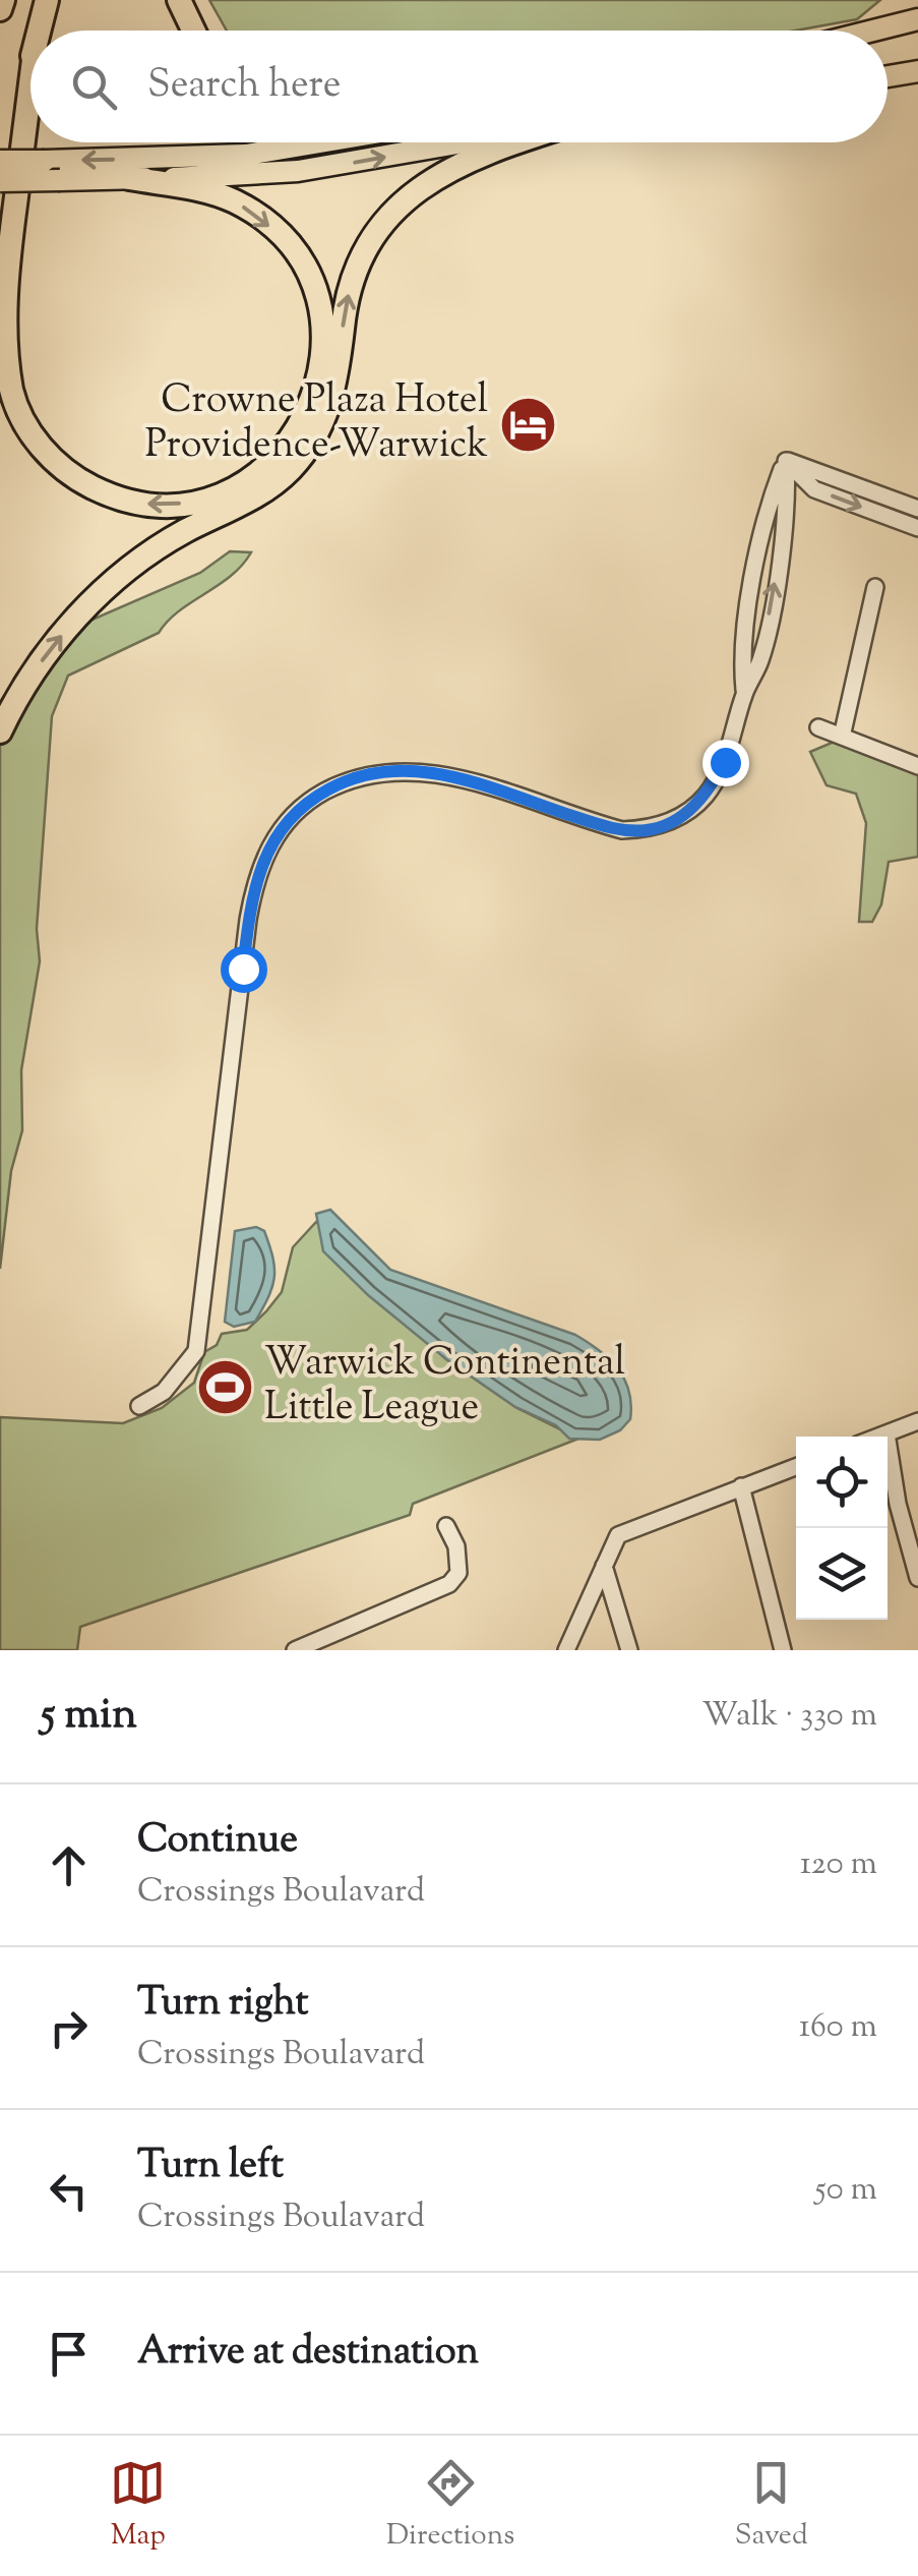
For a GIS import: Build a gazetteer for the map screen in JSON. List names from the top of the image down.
{
  "places": {
    "hotel": ["Crowne Plaza Hotel Providence-Warwick"],
    "sports": ["Warwick Continental Little League"]
  },
  "page": {
    "search": "Search here",
    "heading": ["5 min", "Walk · 330 m"],
    "list": [
      ["Continue", "Crossings Boulavard", "120 m"],
      ["Turn right", "Crossings Boulavard", "160 m"],
      ["Turn left", "Crossings Boulavard", "50 m"],
      "Arrive at destination"
    ],
    "nav": ["Map", "Directions", "Saved"]
  }
}
